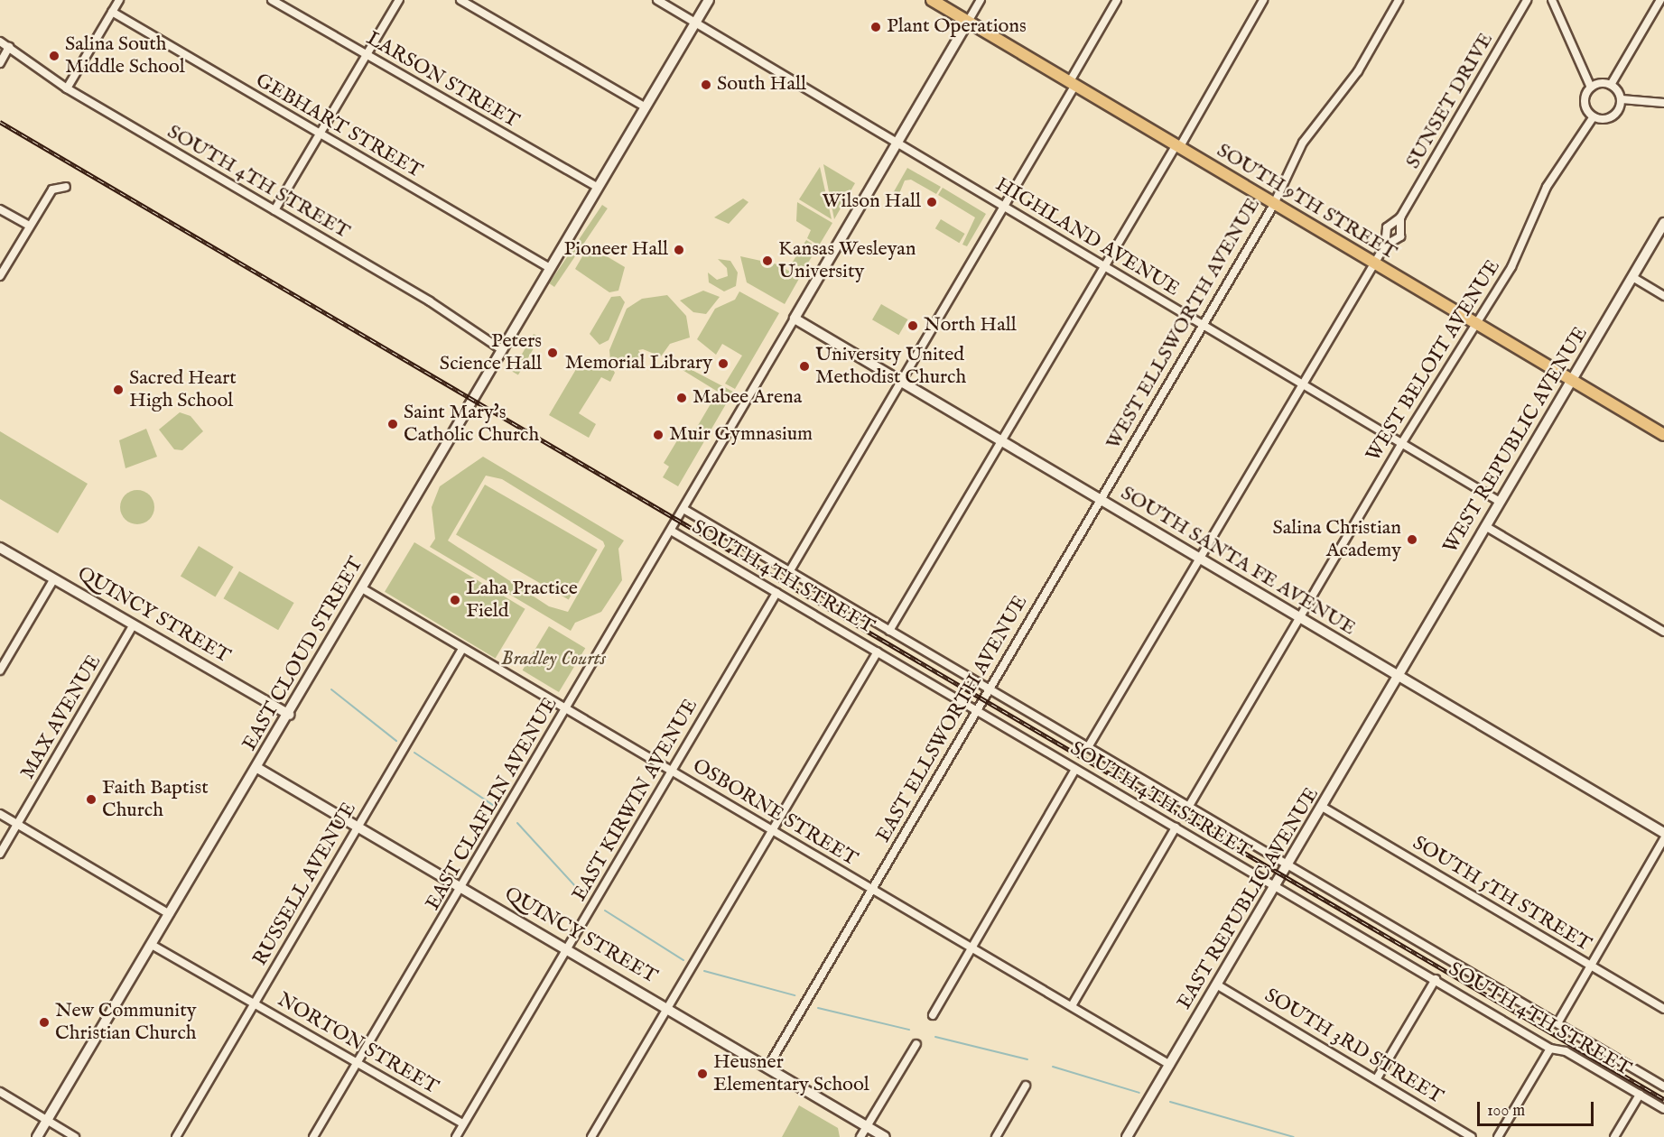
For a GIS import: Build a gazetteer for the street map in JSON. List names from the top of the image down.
{
  "streets": {
    "main road": [
      "SOUTH 9TH STREET",
      "WEST REPUBLIC AVENUE",
      "SOUTH SANTA FE AVENUE",
      "QUINCY STREET",
      "EAST CLOUD STREET",
      "EAST REPUBLIC AVENUE"
    ],
    "street": [
      "LARSON STREET",
      "SUNSET DRIVE",
      "GEBHART STREET",
      "SOUTH 4TH STREET",
      "HIGHLAND AVENUE",
      "WEST ELLSWORTH AVENUE",
      "WEST BELOIT AVENUE",
      "MAX AVENUE",
      "EAST ELLSWORTH AVENUE",
      "EAST KIRWIN AVENUE",
      "EAST CLAFLIN AVENUE",
      "OSBORNE STREET",
      "RUSSELL AVENUE",
      "SOUTH 5TH STREET",
      "NORTON STREET",
      "SOUTH 3RD STREET"
    ]
  },
  "crossings": [
    ["LARSON STREET", "EAST CLOUD STREET"],
    ["SUNSET DRIVE", "SOUTH 4TH STREET"],
    ["SUNSET DRIVE", "SOUTH 9TH STREET"],
    ["SUNSET DRIVE", "HIGHLAND AVENUE"],
    ["SUNSET DRIVE", "SOUTH SANTA FE AVENUE"],
    ["GEBHART STREET", "EAST CLOUD STREET"],
    ["SOUTH 4TH STREET", "WEST BELOIT AVENUE"],
    ["SOUTH 4TH STREET", "EAST CLOUD STREET"],
    ["SOUTH 4TH STREET", "EAST ELLSWORTH AVENUE"],
    ["SOUTH 4TH STREET", "EAST KIRWIN AVENUE"],
    ["SOUTH 4TH STREET", "EAST CLAFLIN AVENUE"],
    ["SOUTH 4TH STREET", "EAST REPUBLIC AVENUE"],
    ["SOUTH 9TH STREET", "WEST ELLSWORTH AVENUE"],
    ["SOUTH 9TH STREET", "WEST BELOIT AVENUE"],
    ["SOUTH 9TH STREET", "WEST REPUBLIC AVENUE"],
    ["HIGHLAND AVENUE", "WEST ELLSWORTH AVENUE"],
    ["HIGHLAND AVENUE", "WEST BELOIT AVENUE"],
    ["HIGHLAND AVENUE", "WEST REPUBLIC AVENUE"],
    ["HIGHLAND AVENUE", "EAST CLOUD STREET"],
    ["WEST ELLSWORTH AVENUE", "SOUTH SANTA FE AVENUE"],
    ["WEST ELLSWORTH AVENUE", "EAST ELLSWORTH AVENUE"],
    ["WEST BELOIT AVENUE", "SOUTH SANTA FE AVENUE"],
    ["WEST REPUBLIC AVENUE", "SOUTH SANTA FE AVENUE"],
    ["WEST REPUBLIC AVENUE", "EAST REPUBLIC AVENUE"],
    ["SOUTH SANTA FE AVENUE", "EAST ELLSWORTH AVENUE"],
    ["SOUTH SANTA FE AVENUE", "EAST CLAFLIN AVENUE"],
    ["SOUTH SANTA FE AVENUE", "EAST REPUBLIC AVENUE"],
    ["QUINCY STREET", "EAST CLOUD STREET"],
    ["QUINCY STREET", "MAX AVENUE"],
    ["QUINCY STREET", "EAST ELLSWORTH AVENUE"],
    ["QUINCY STREET", "EAST KIRWIN AVENUE"],
    ["QUINCY STREET", "EAST CLAFLIN AVENUE"],
    ["QUINCY STREET", "RUSSELL AVENUE"],
    ["EAST CLOUD STREET", "OSBORNE STREET"],
    ["EAST CLOUD STREET", "NORTON STREET"],
    ["EAST ELLSWORTH AVENUE", "OSBORNE STREET"],
    ["EAST KIRWIN AVENUE", "OSBORNE STREET"],
    ["EAST KIRWIN AVENUE", "NORTON STREET"],
    ["EAST CLAFLIN AVENUE", "OSBORNE STREET"],
    ["EAST CLAFLIN AVENUE", "NORTON STREET"],
    ["OSBORNE STREET", "RUSSELL AVENUE"],
    ["OSBORNE STREET", "EAST REPUBLIC AVENUE"],
    ["RUSSELL AVENUE", "NORTON STREET"],
    ["SOUTH 5TH STREET", "EAST REPUBLIC AVENUE"],
    ["EAST REPUBLIC AVENUE", "SOUTH 3RD STREET"]
  ],
  "parks": ["Bradley Courts"],
  "places": [
    "Plant Operations",
    "Salina South Middle School",
    "South Hall",
    "Wilson Hall",
    "Pioneer Hall",
    "Kansas Wesleyan University",
    "North Hall",
    "Peters Science Hall",
    "Memorial Library",
    "University United Methodist Church",
    "Sacred Heart High School",
    "Mabee Arena",
    "Saint Mary's Catholic Church",
    "Muir Gymnasium",
    "Salina Christian Academy",
    "Laha Practice Field",
    "Faith Baptist Church",
    "New Community Christian Church",
    "Heusner Elementary School"
  ],
  "scale_bar": "100 m"
}
